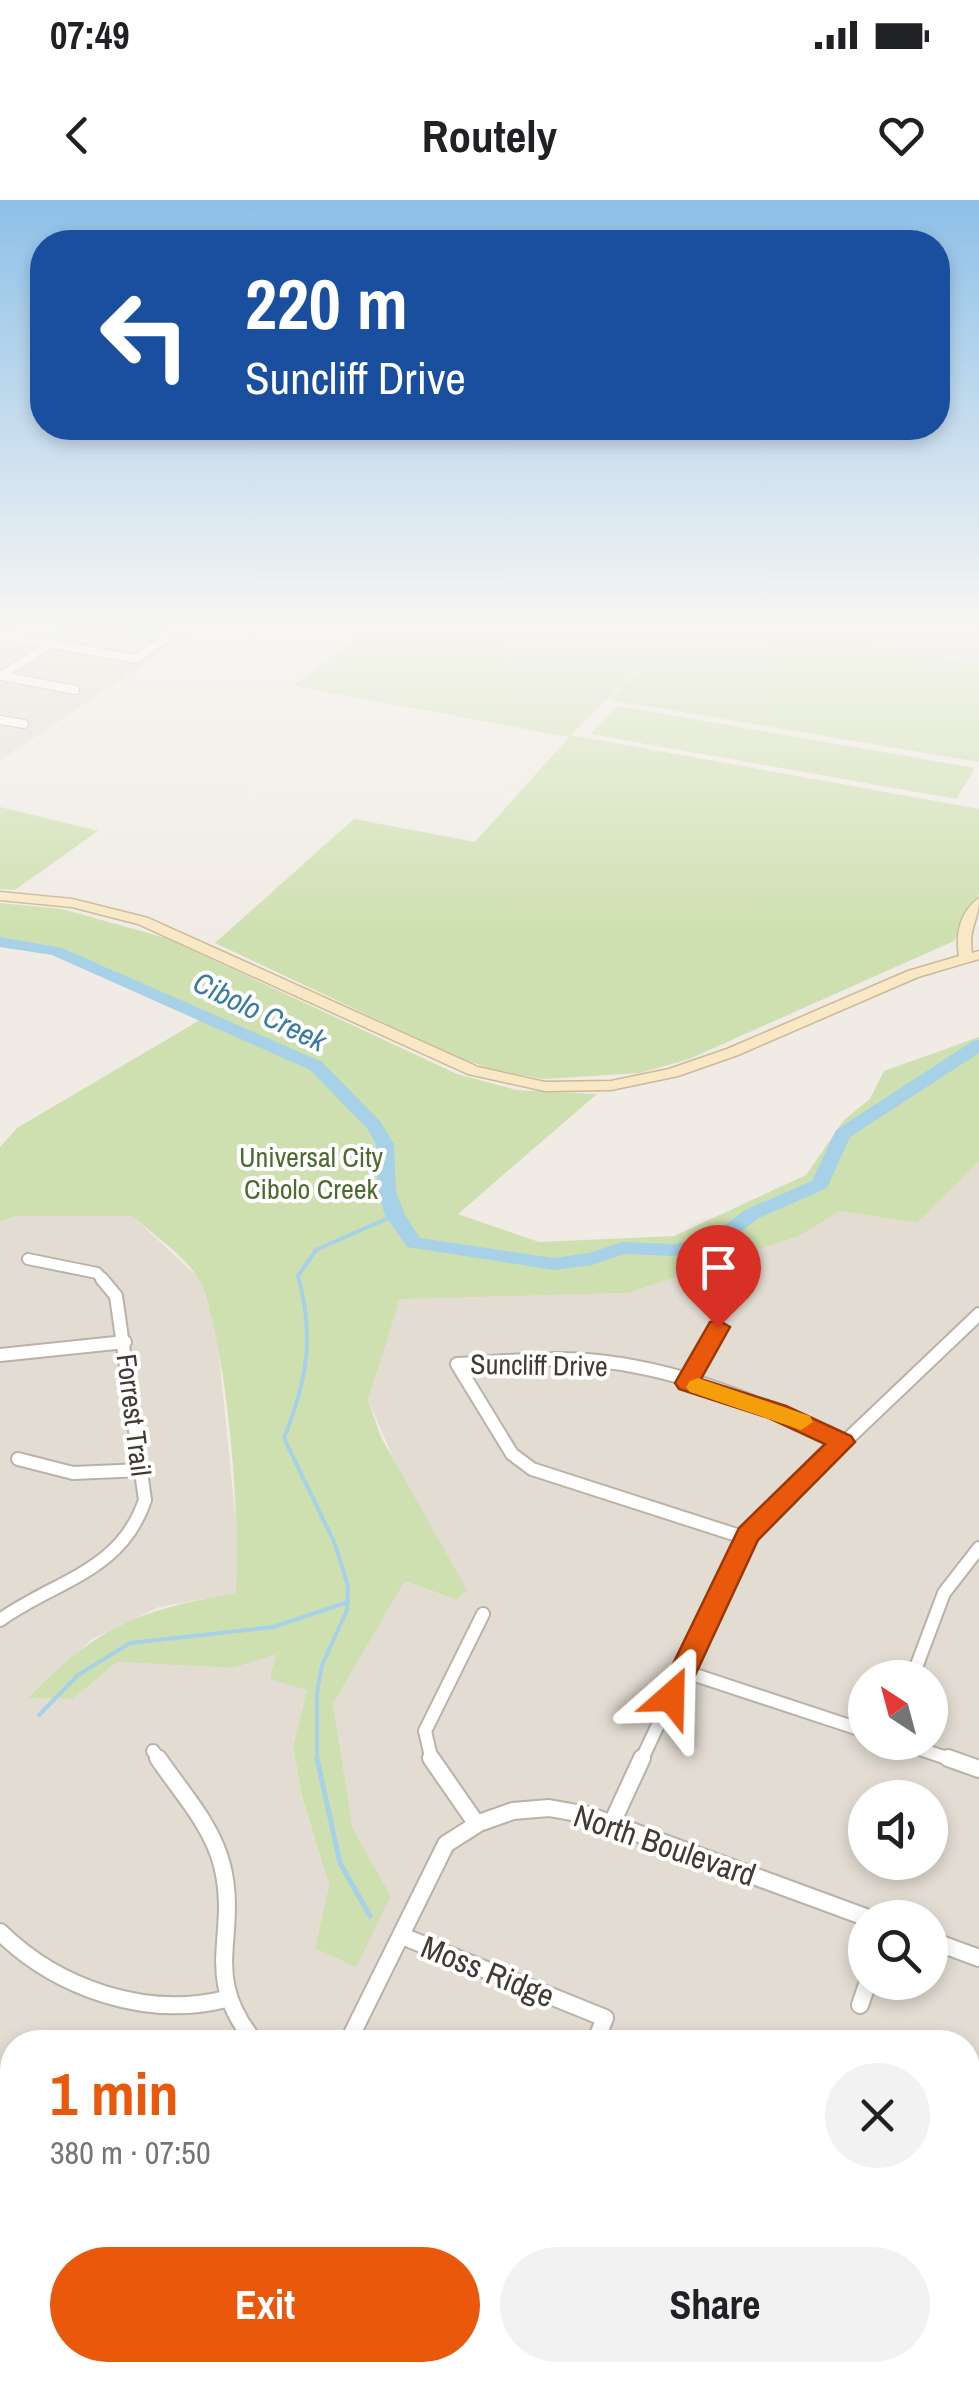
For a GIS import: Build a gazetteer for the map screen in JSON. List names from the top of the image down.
{
  "streets": {
    "street": [
      "Suncliff Drive",
      "Forrest Trail",
      "North Boulevard",
      "Moss Ridge"
    ]
  },
  "crossings": [
    ["North Boulevard", "Moss Ridge"]
  ],
  "water": ["Cibolo Creek"],
  "parks": ["Universal City Cibolo Creek"],
  "north": "top left",
  "page": {
    "status": "07:49",
    "header": "Routely",
    "turn": ["220 m", "Suncliff Drive"],
    "heading": ["1 min", "380 m · 07:50"],
    "buttons": ["Exit", "Share"]
  }
}
